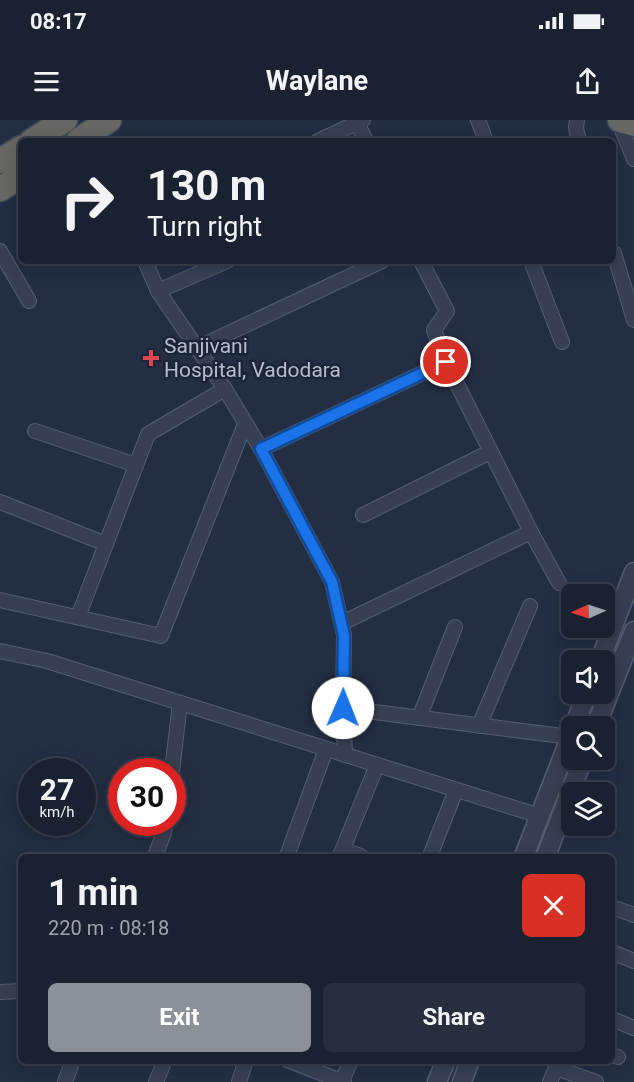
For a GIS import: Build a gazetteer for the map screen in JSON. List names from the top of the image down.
{
  "places": {
    "health": ["Sanjivani Hospital, Vadodara"]
  },
  "north": "left",
  "page": {
    "status": "08:17",
    "header": "Waylane",
    "turn": ["130 m", "Turn right"],
    "speed": "27 km/h",
    "limit": "30",
    "heading": ["1 min", "220 m · 08:18"],
    "buttons": ["Exit", "Share"]
  }
}
